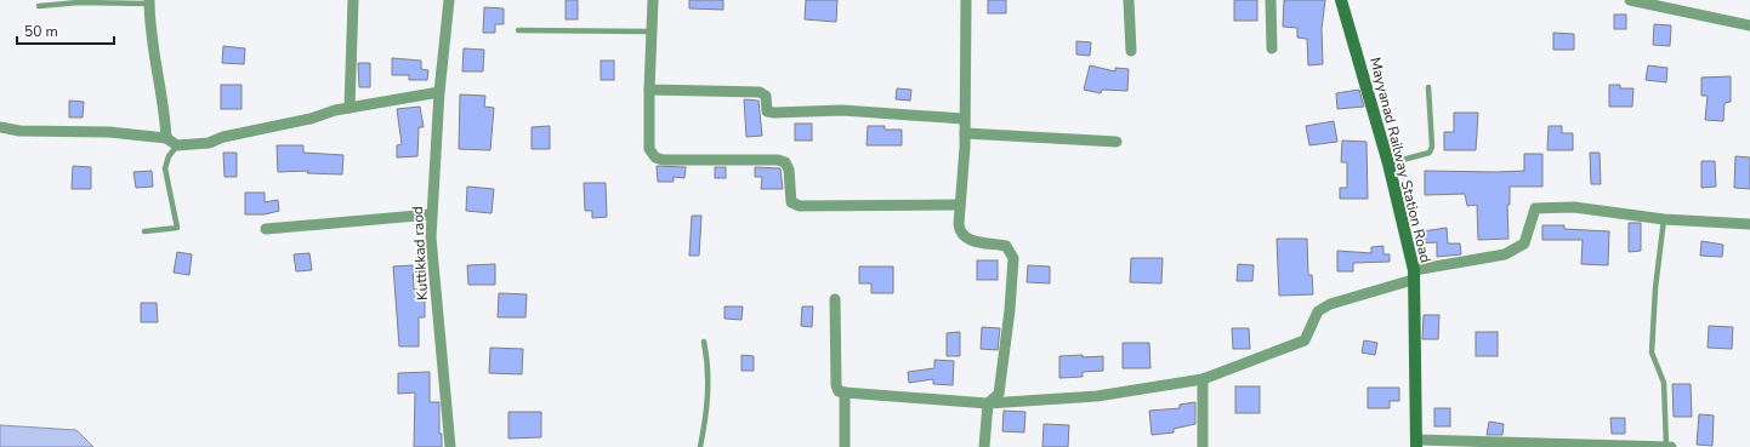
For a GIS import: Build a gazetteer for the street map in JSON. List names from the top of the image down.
{
  "streets": {
    "main road": ["Mayyanad Railway Station Road"],
    "street": ["Kuttikkad raod"]
  },
  "scale_bar": "50 m"
}
